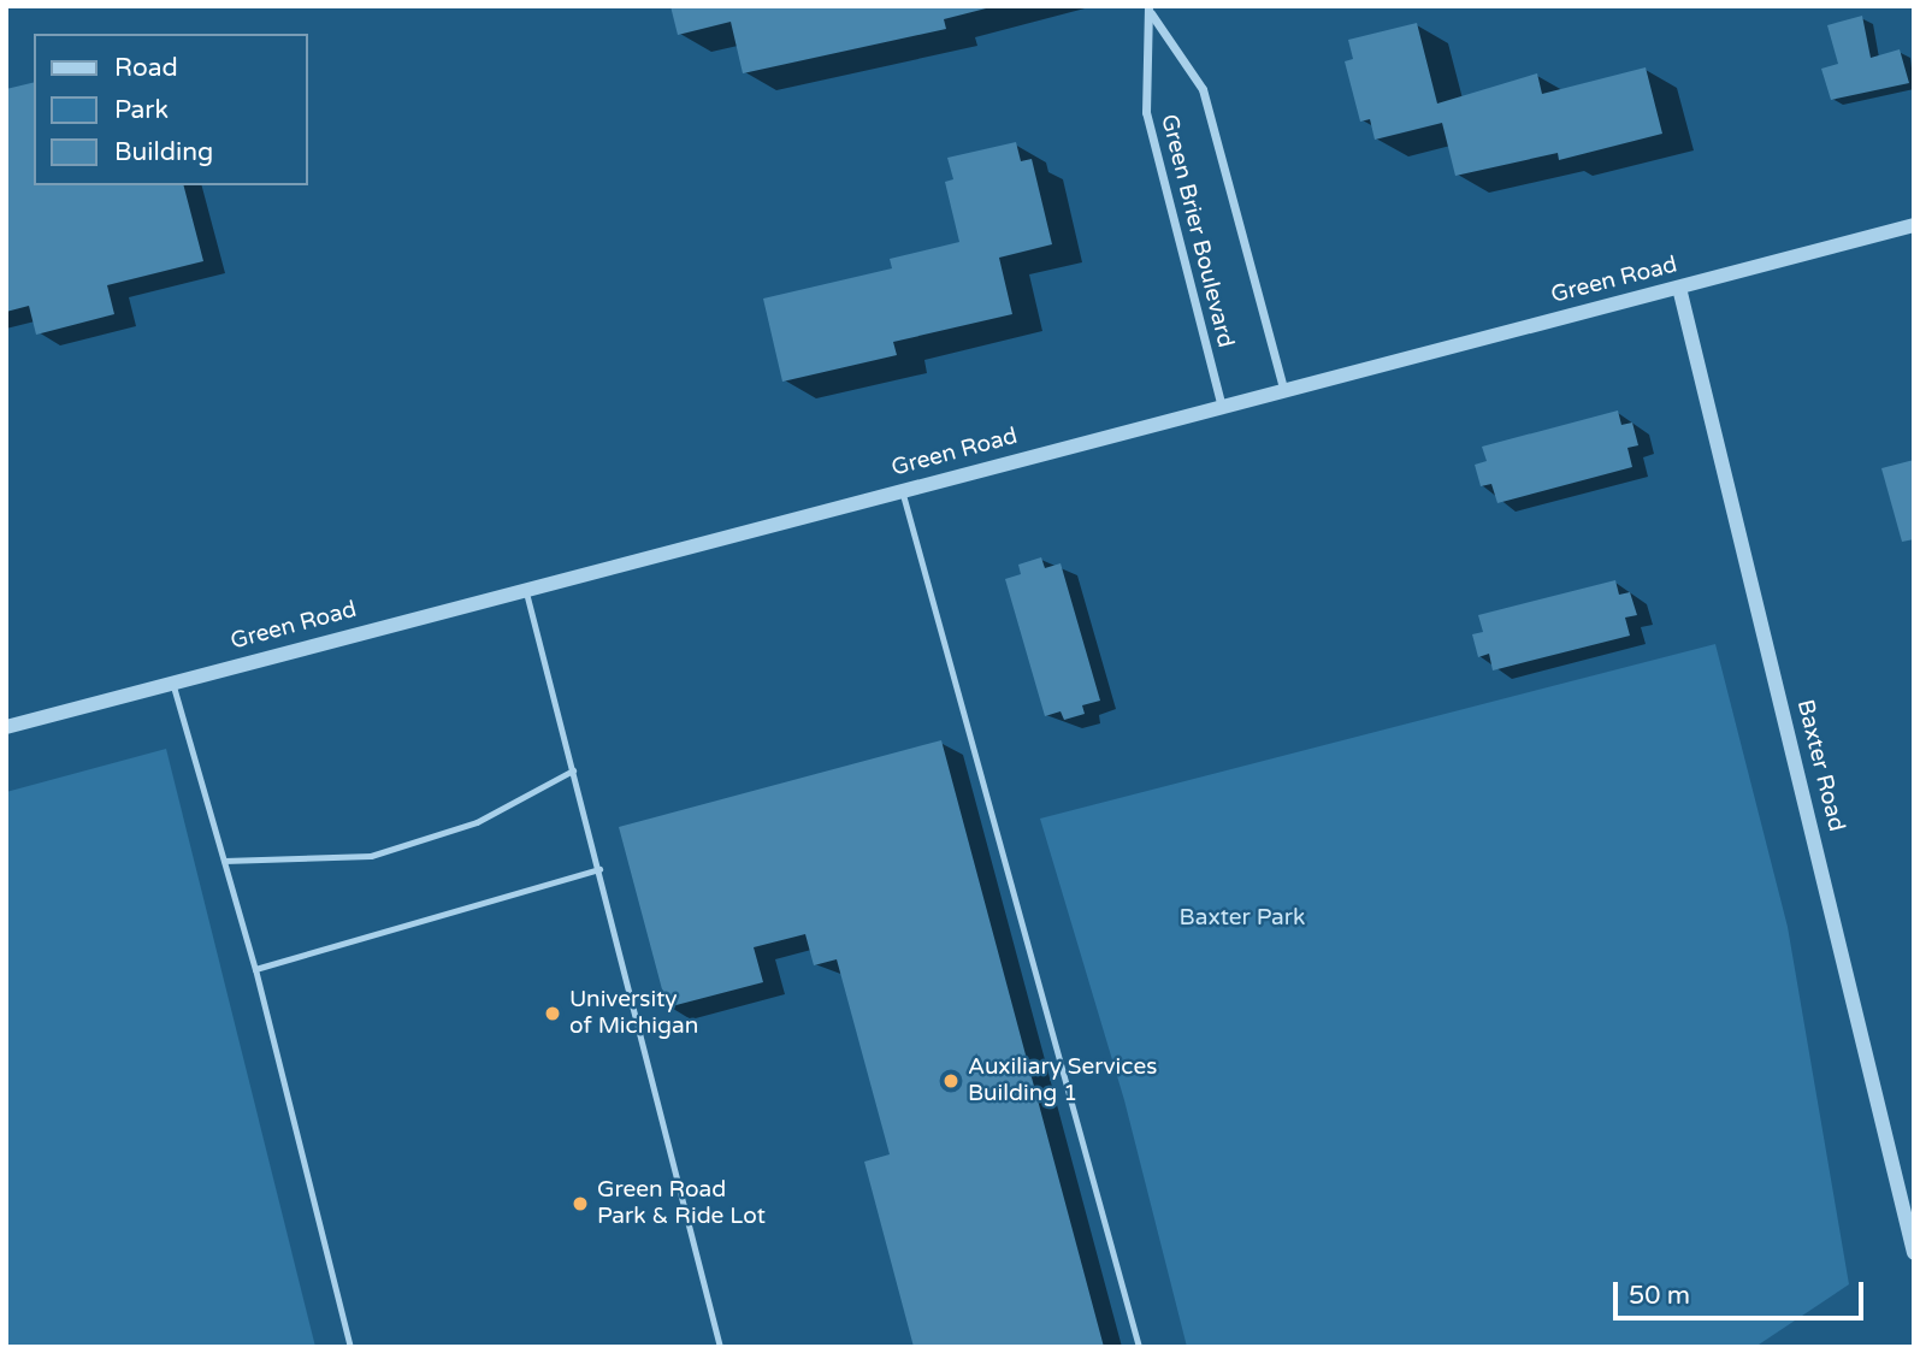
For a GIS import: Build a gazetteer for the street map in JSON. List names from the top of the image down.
{
  "streets": {
    "street": ["Green Brier Boulevard", "Green Road", "Baxter Road"]
  },
  "crossings": [
    ["Green Brier Boulevard", "Green Road"],
    ["Green Road", "Baxter Road"]
  ],
  "parks": ["Baxter Park"],
  "places": ["University of Michigan", "Auxiliary Services Building 1", "Green Road Park & Ride Lot"],
  "legend": ["Road", "Park", "Building"],
  "scale_bar": "50 m"
}
